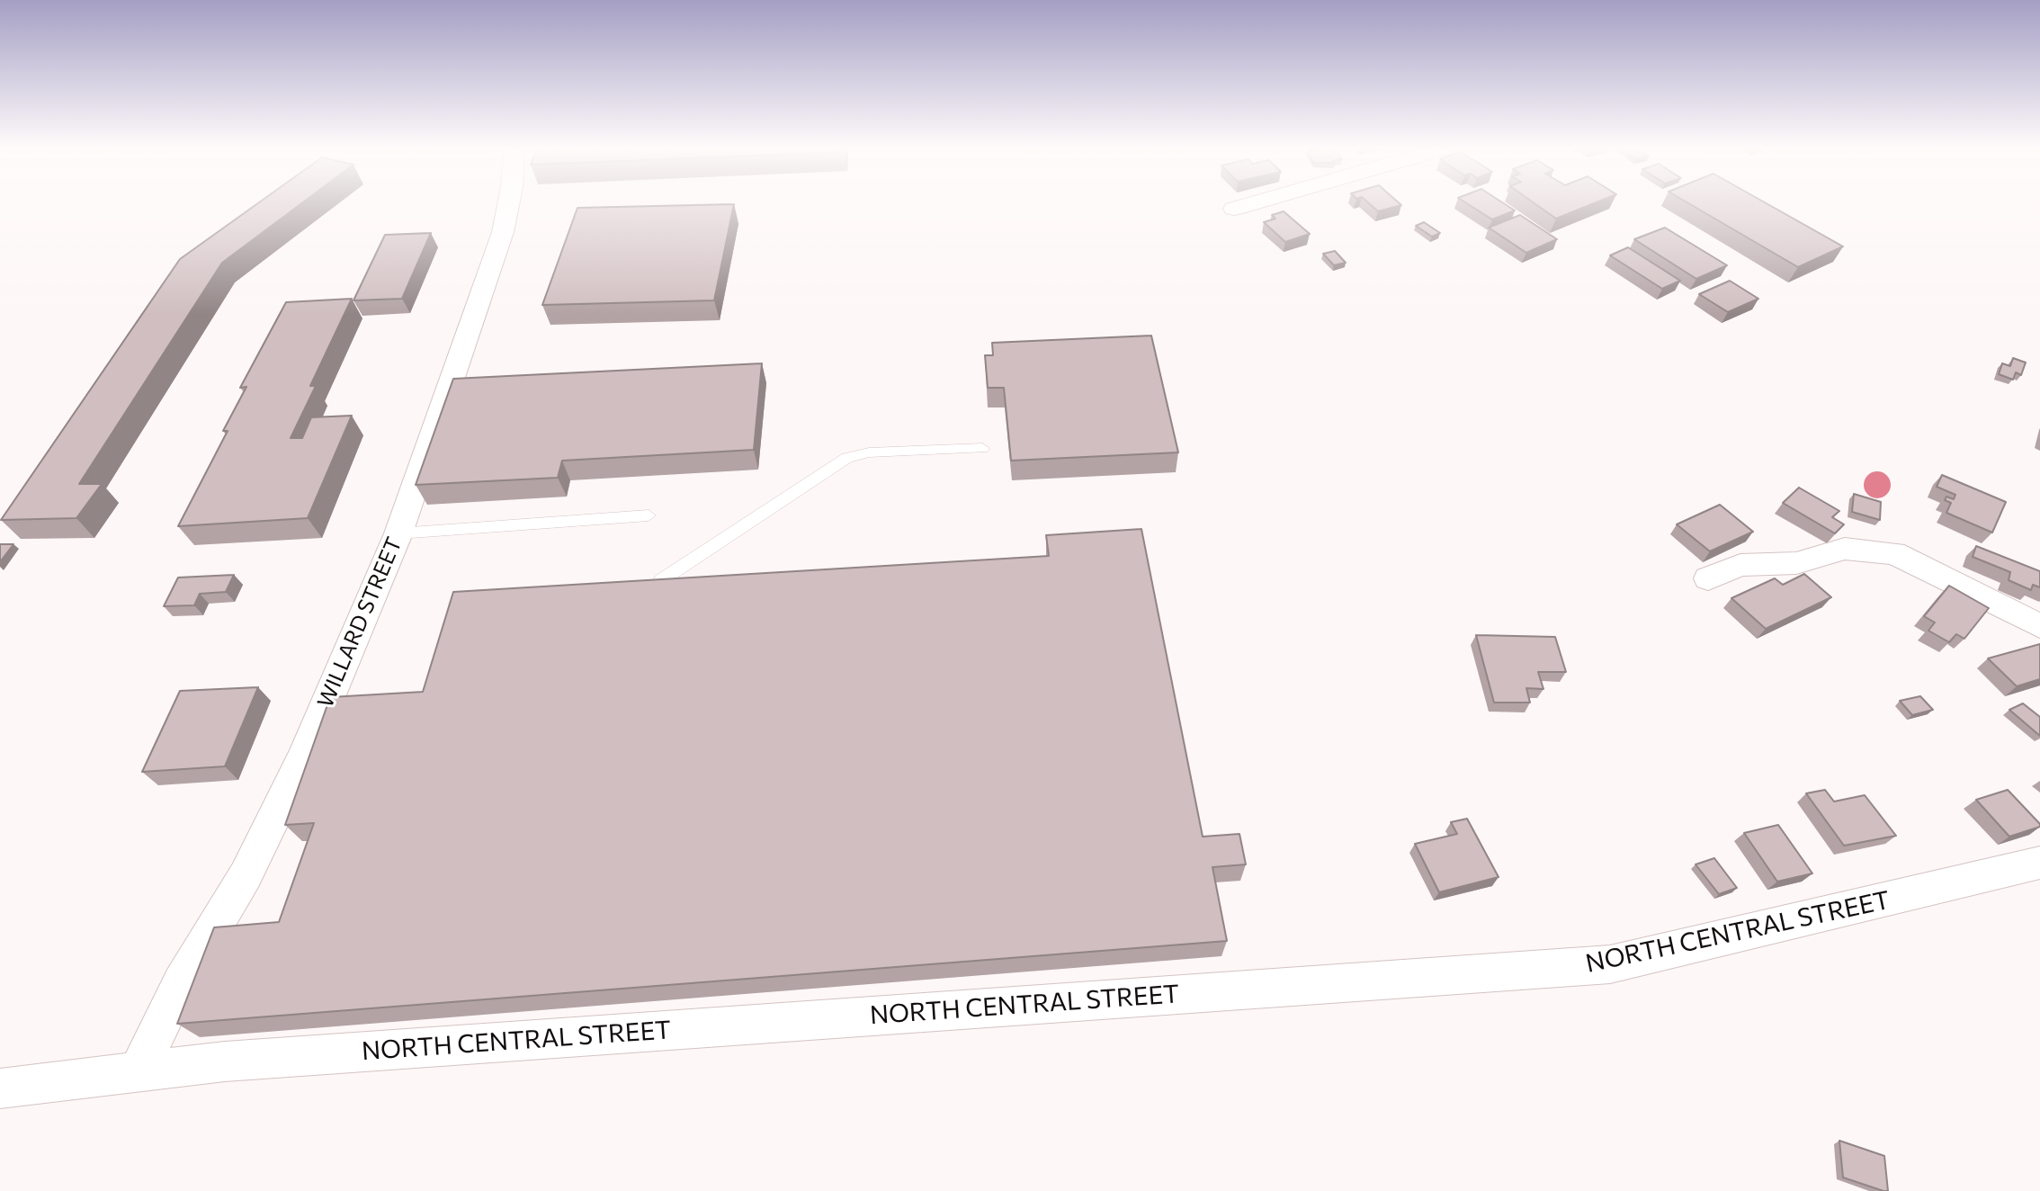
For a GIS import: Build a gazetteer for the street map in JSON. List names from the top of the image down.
{
  "streets": {
    "street": ["WILLARD STREET", "NORTH CENTRAL STREET"]
  },
  "crossings": [
    ["WILLARD STREET", "NORTH CENTRAL STREET"]
  ]
}
